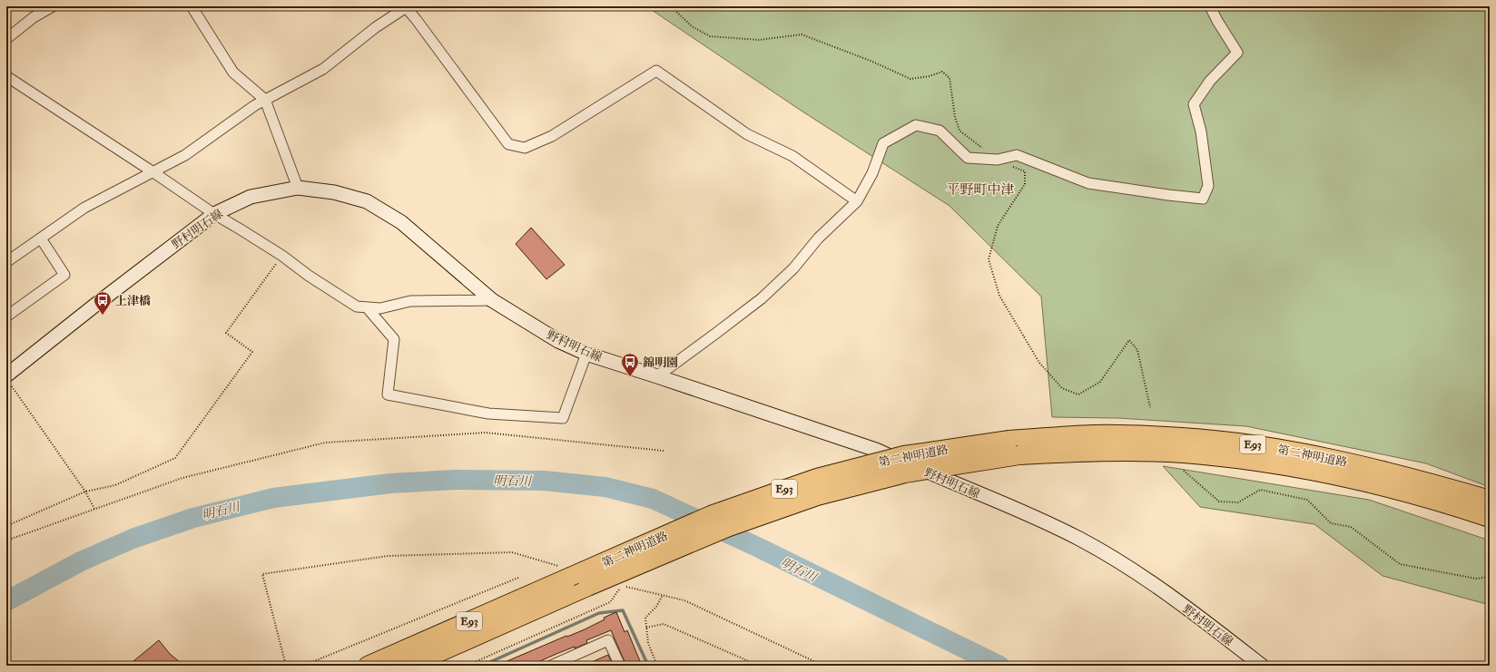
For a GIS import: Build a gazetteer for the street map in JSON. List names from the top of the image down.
{
  "streets": {
    "highway": ["E93", "第二神明道路"],
    "main road": ["野村明石線"]
  },
  "districts": ["平野町中津"],
  "water": ["明石川"],
  "places": {
    "bus stop": ["上津橋", "錦明園"]
  }
}
